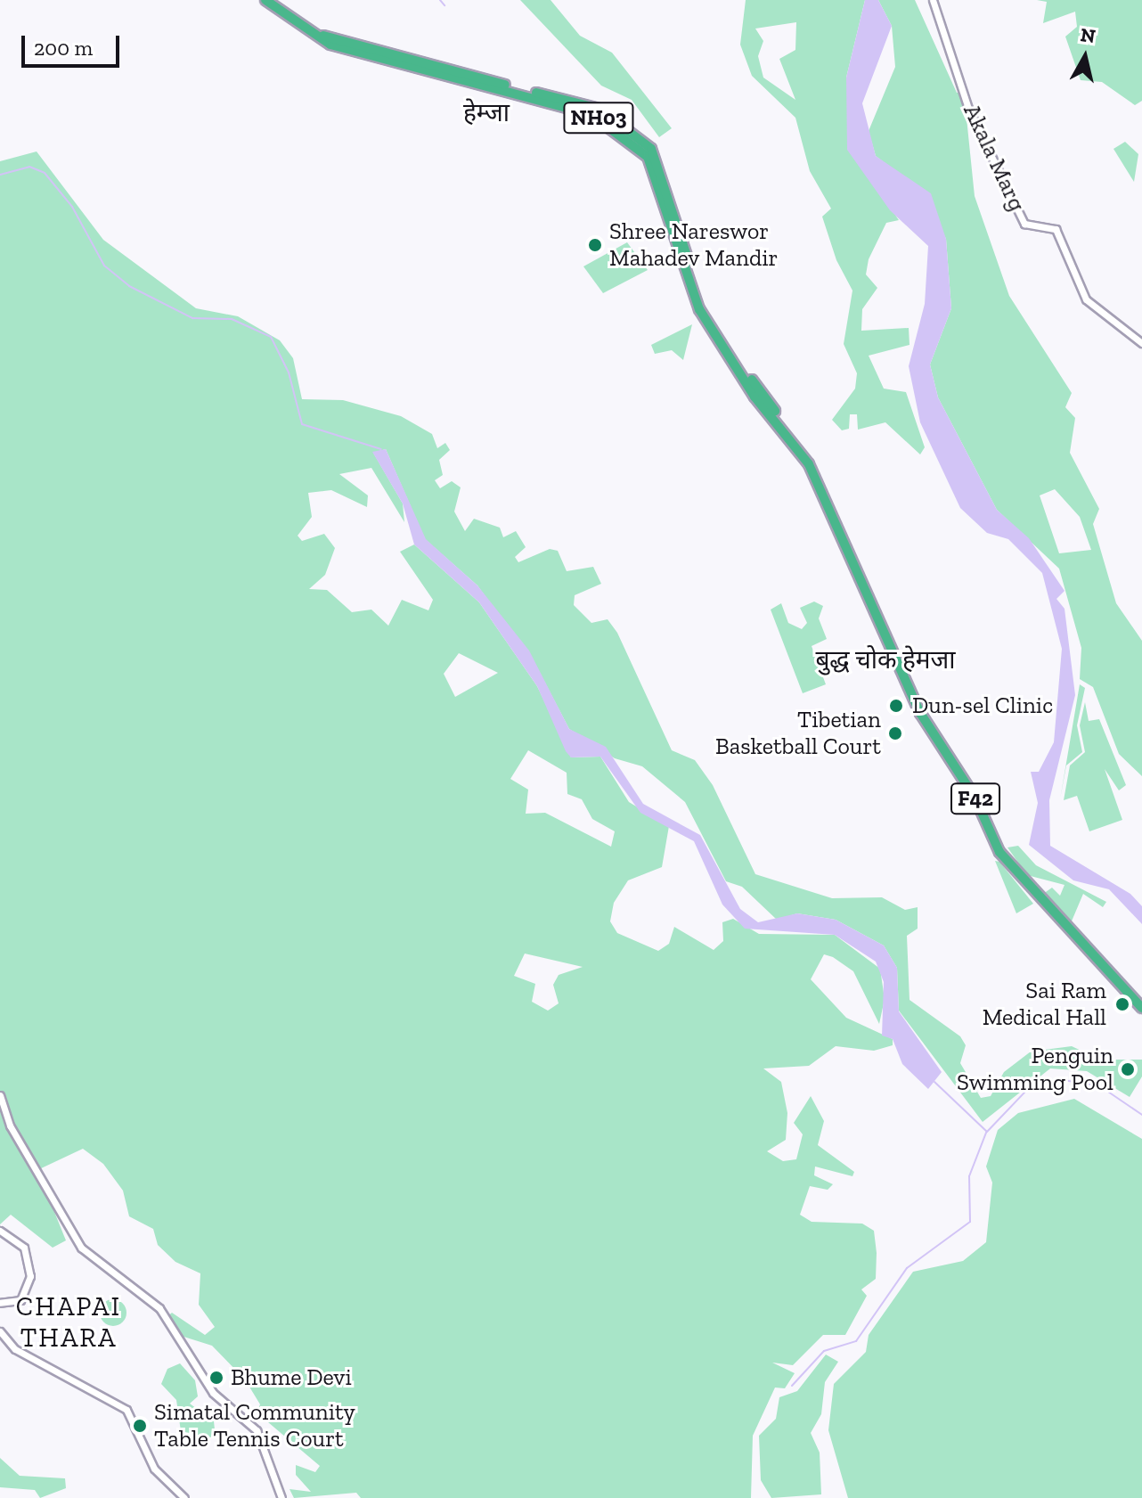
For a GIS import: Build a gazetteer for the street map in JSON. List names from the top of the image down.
{
  "streets": {
    "highway": ["NH03", "F42"],
    "street": ["Akala Marg"]
  },
  "crossings": [
    ["NH03", "F42"]
  ],
  "districts": ["हेम्जा", "बुद्ध चोक हेमजा", "CHAPAI THARA"],
  "places": [
    "Shree Nareswor Mahadev Mandir",
    "Dun-sel Clinic",
    "Tibetian Basketball Court",
    "Sai Ram Medical Hall",
    "Penguin Swimming Pool",
    "Bhume Devi",
    "Simatal Community Table Tennis Court"
  ],
  "scale_bar": "200 m",
  "north": "top"
}
